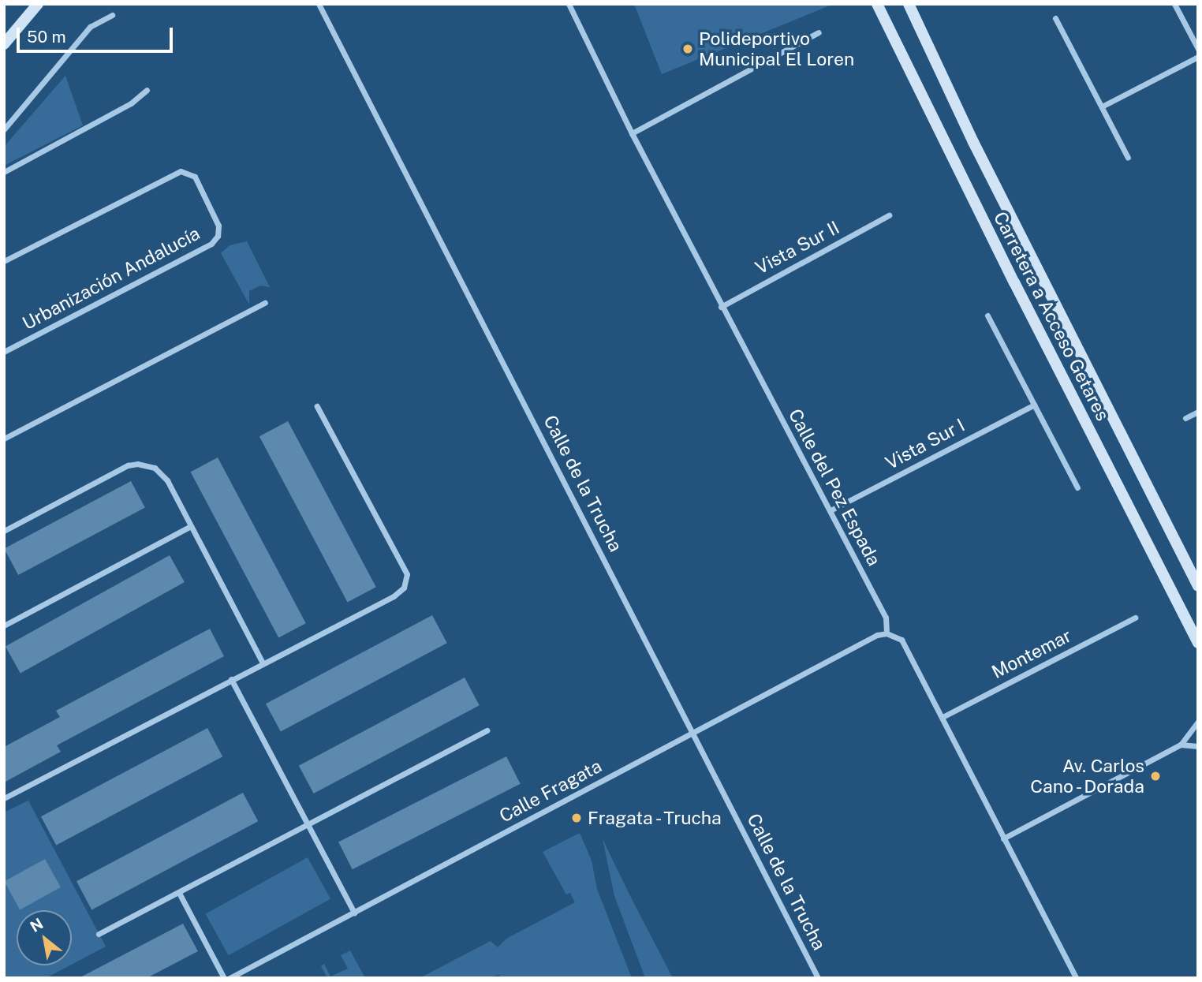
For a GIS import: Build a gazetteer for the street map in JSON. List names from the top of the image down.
{
  "streets": {
    "street": [
      "Vista Sur II",
      "Urbanización Andalucía",
      "Carretera a Acceso Getares",
      "Vista Sur I",
      "Calle de la Trucha",
      "Calle del Pez Espada",
      "Montemar",
      "Calle Fragata"
    ]
  },
  "crossings": [
    ["Vista Sur II", "Calle del Pez Espada"],
    ["Vista Sur I", "Calle del Pez Espada"],
    ["Calle de la Trucha", "Calle Fragata"],
    ["Calle del Pez Espada", "Calle Fragata"]
  ],
  "places": ["Polideportivo Municipal El Loren", "Av. Carlos Cano - Dorada", "Fragata - Trucha"],
  "scale_bar": "50 m",
  "north": "top left"
}
